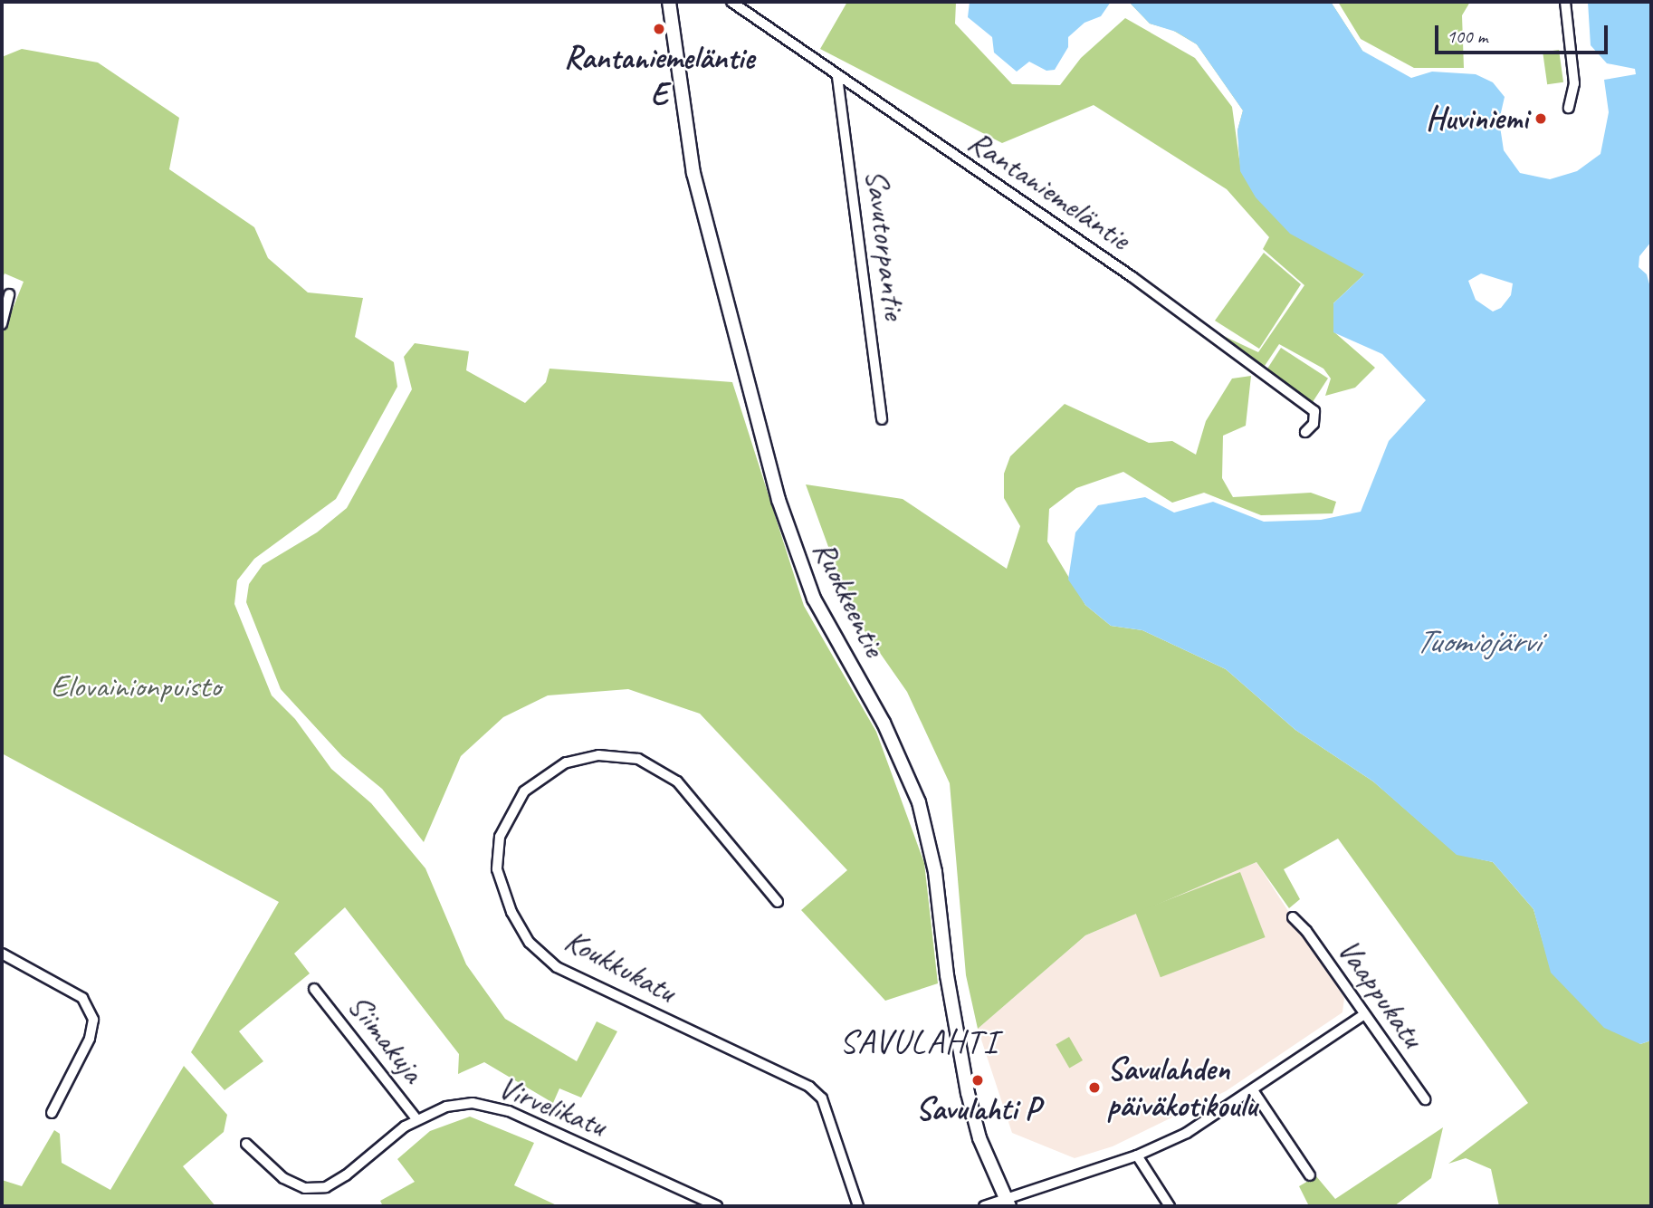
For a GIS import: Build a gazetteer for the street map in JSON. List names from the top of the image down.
{
  "streets": {
    "street": [
      "Rantaniemeläntie",
      "Savutorpantie",
      "Ruokkeentie",
      "Koukkukatu",
      "Vaappukatu",
      "Siimakuja",
      "Virvelikatu"
    ]
  },
  "crossings": [
    ["Rantaniemeläntie", "Savutorpantie"],
    ["Siimakuja", "Virvelikatu"]
  ],
  "districts": ["SAVULAHTI"],
  "water": ["Tuomiojärvi"],
  "parks": ["Elovainionpuisto"],
  "places": [
    "Rantaniemeläntie E",
    "Huviniemi",
    "Savulahti P",
    "Savulahden päiväkotikoulu"
  ],
  "scale_bar": "100 m"
}
